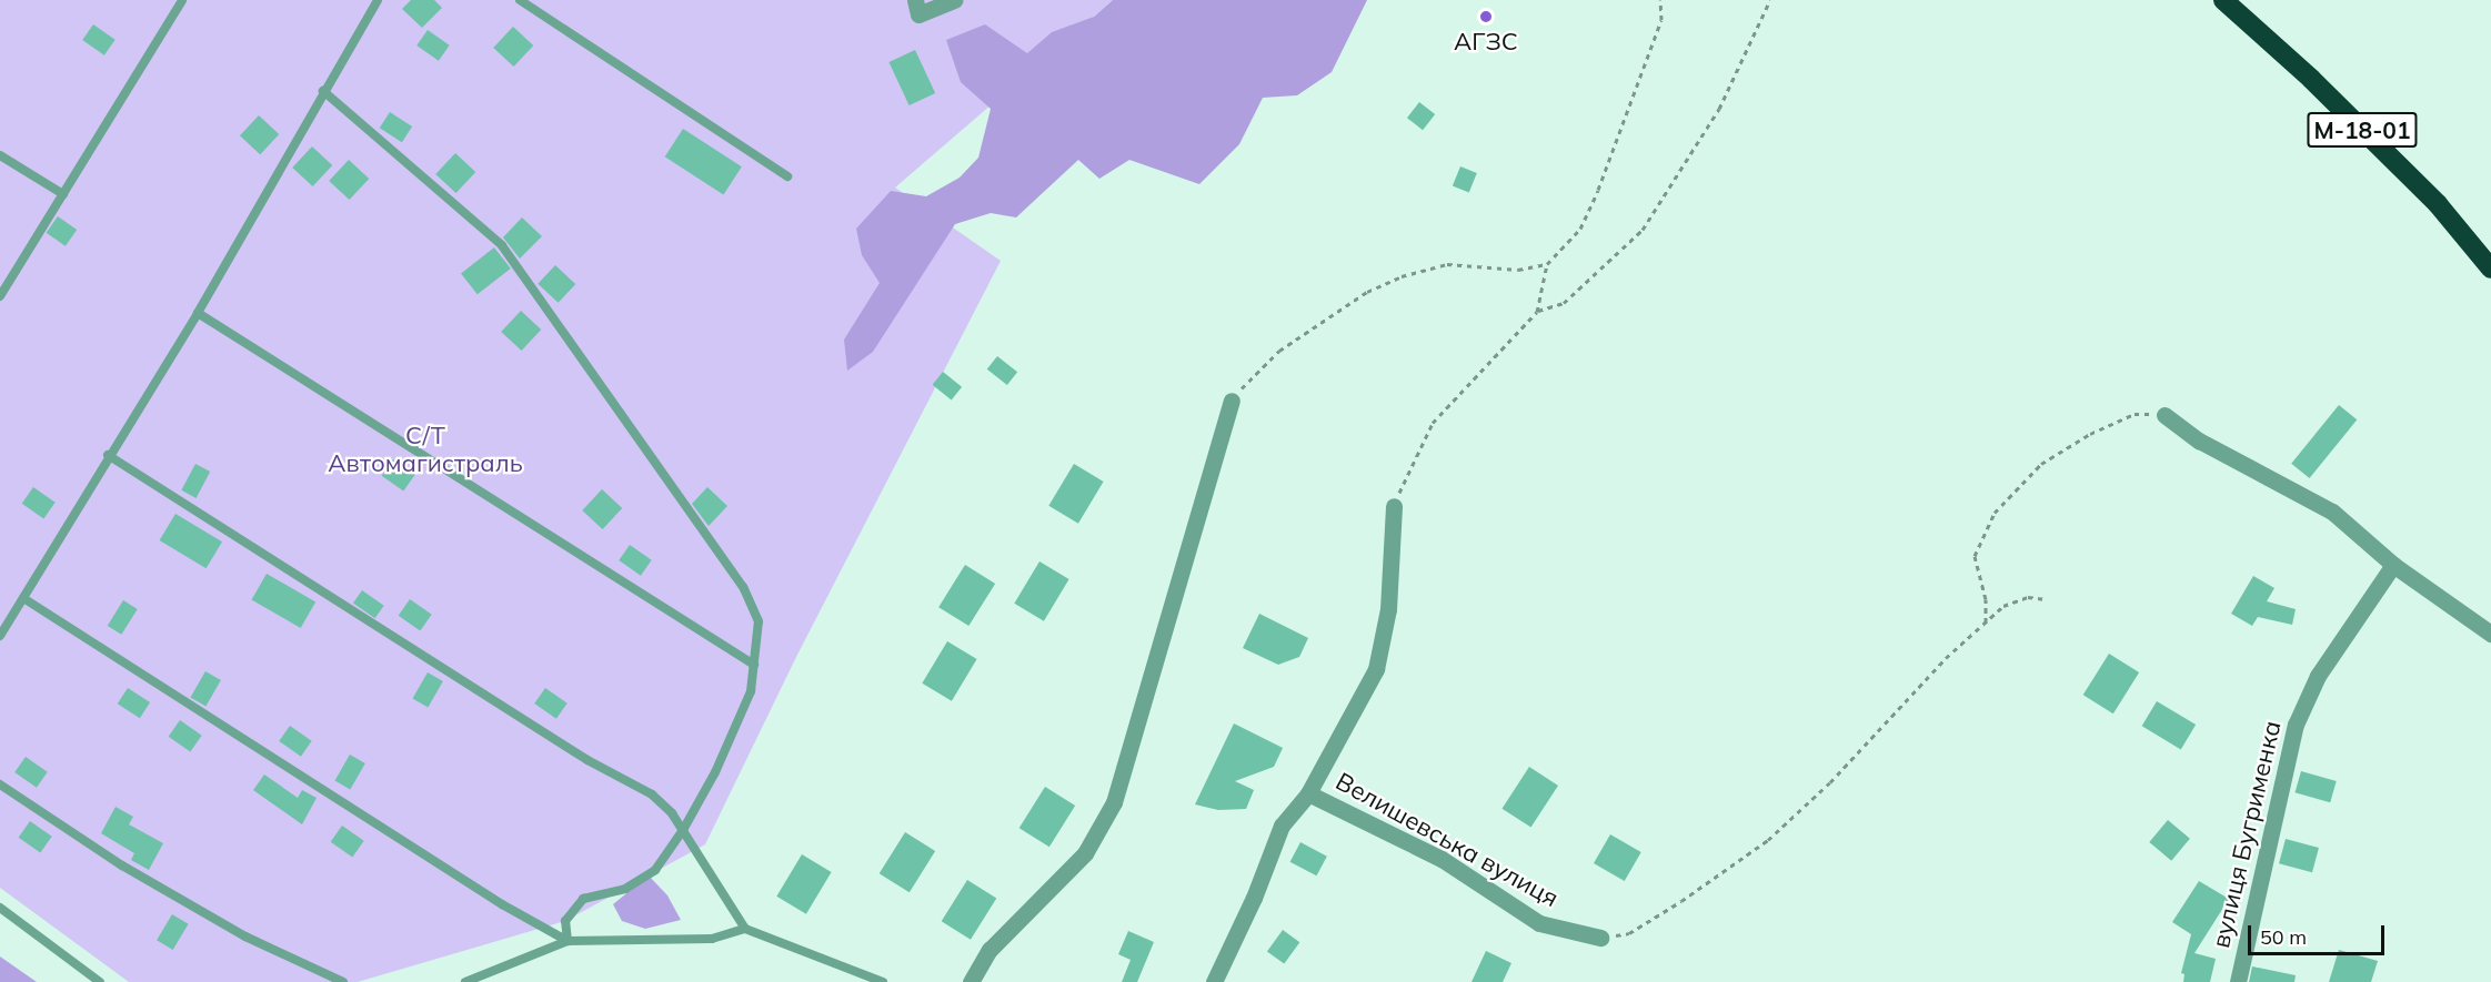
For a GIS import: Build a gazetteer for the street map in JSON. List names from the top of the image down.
{
  "streets": {
    "highway": ["М-18-01"],
    "street": ["вулиця Бугрименка", "Велишевська вулиця"]
  },
  "parks": ["С/Т Автомагистраль"],
  "places": ["АГЗС"],
  "scale_bar": "50 m"
}
